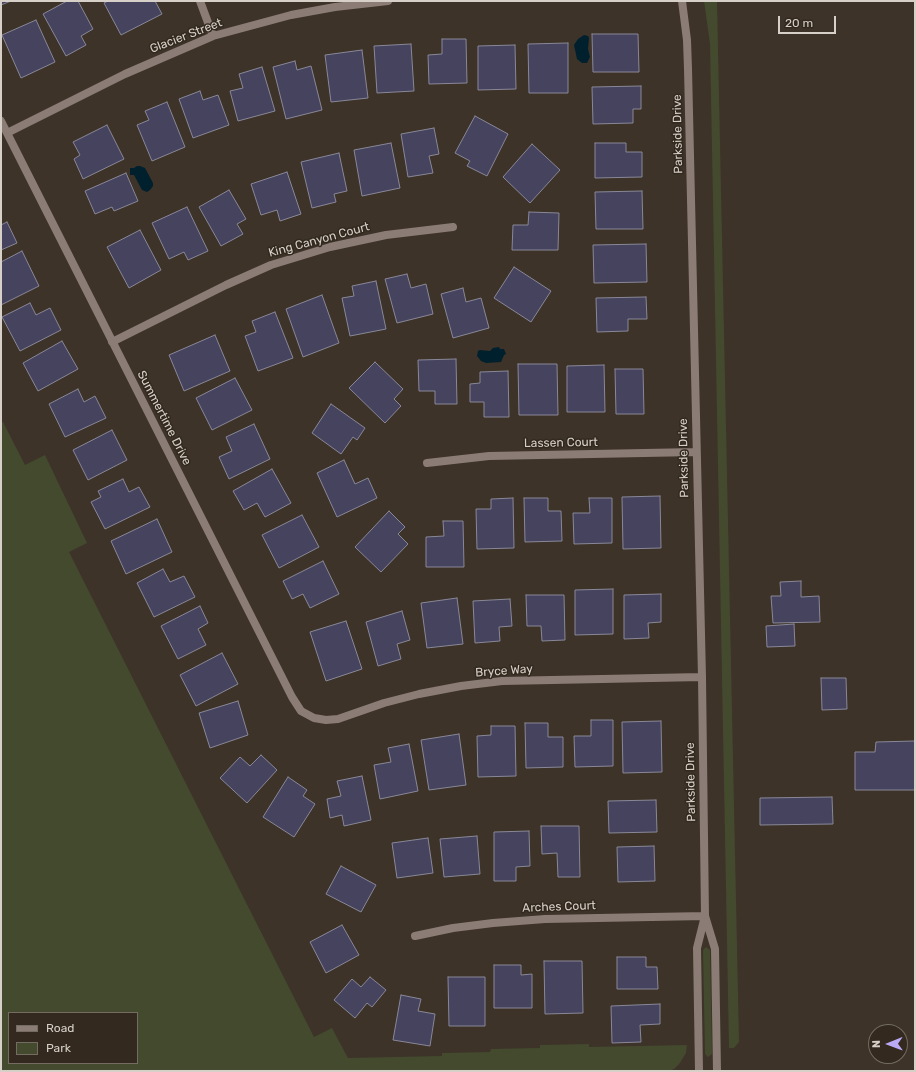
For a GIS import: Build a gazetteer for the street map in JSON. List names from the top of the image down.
{
  "streets": {
    "street": [
      "Glacier Street",
      "Parkside Drive",
      "King Canyon Court",
      "Summertime Drive",
      "Lassen Court",
      "Bryce Way",
      "Arches Court"
    ]
  },
  "crossings": [
    ["Glacier Street", "Summertime Drive"],
    ["Parkside Drive", "Lassen Court"],
    ["Parkside Drive", "Bryce Way"],
    ["Parkside Drive", "Arches Court"],
    ["King Canyon Court", "Summertime Drive"],
    ["Summertime Drive", "Bryce Way"]
  ],
  "legend": ["Road", "Park"],
  "scale_bar": "20 m",
  "north": "left"
}
